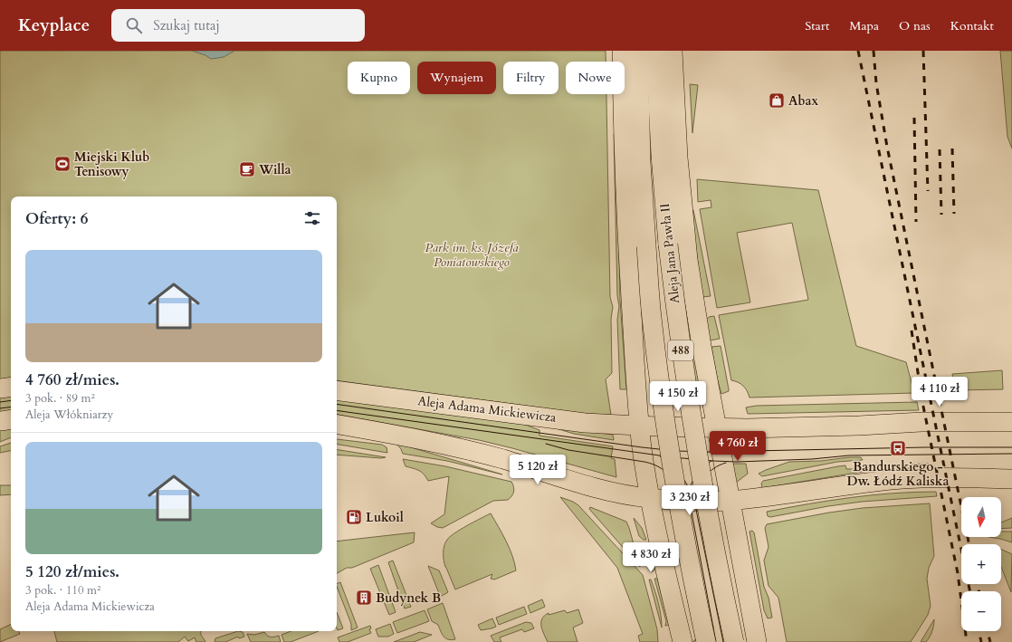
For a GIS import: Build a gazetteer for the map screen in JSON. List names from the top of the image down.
{
  "streets": {
    "main road": ["Aleja Jana Pawła II", "488", "Aleja Adama Mickiewicza"]
  },
  "parks": ["Park im. ks. Józefa Poniatowskiego"],
  "places": {
    "shop": ["Abax"],
    "sports": ["Miejski Klub Tenisowy"],
    "cafe": ["Willa"],
    "bus stop": ["Bandurskiego - Dw. Łódź Kaliska"],
    "fuel station": ["Lukoil"],
    "building": ["Budynek B"]
  },
  "north": "bottom",
  "page": {
    "header": "Keyplace",
    "search": "Szukaj tutaj",
    "nav": [
      "Start",
      "Mapa",
      "O nas",
      "Kontakt"
    ],
    "chip": [
      "Kupno",
      "Wynajem",
      "Filtry",
      "Nowe"
    ],
    "heading": "Oferty: 6",
    "list": [
      {
        "name": "4 760 zł/mies.",
        "note": "3 pok. · 89 m² · Aleja Włókniarzy"
      },
      {
        "name": "5 120 zł/mies.",
        "note": "3 pok. · 110 m² · Aleja Adama Mickiewicza"
      }
    ],
    "price": [
      "4 110 zł",
      "4 150 zł",
      "4 760 zł",
      "5 120 zł",
      "3 230 zł",
      "4 830 zł"
    ],
    "map_buttons": ["+", "−"]
  }
}
